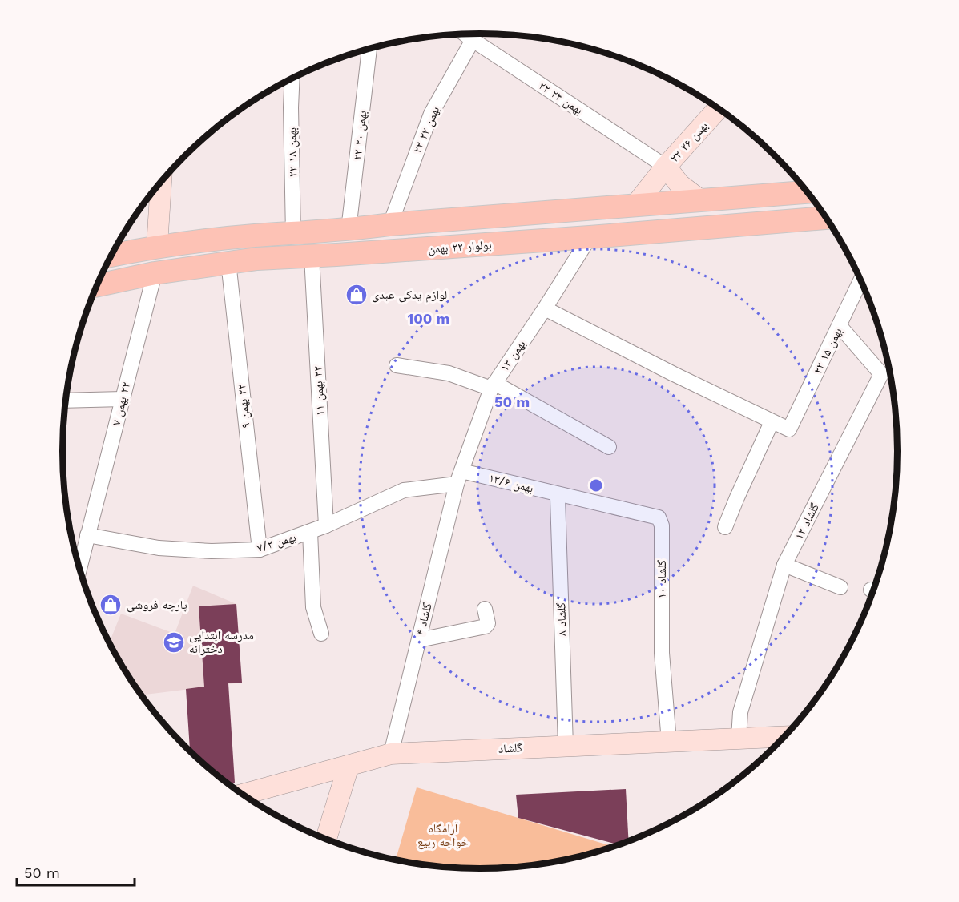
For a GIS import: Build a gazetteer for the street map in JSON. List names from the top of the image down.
{
  "streets": {
    "main road": ["بولوار ۲۲ بهمن"],
    "street": [
      "۲۲ بهمن ۲۴",
      "۲۲ بهمن ۲۲",
      "۲۲ بهمن ۲۰",
      "۲۲ بهمن ۲۶",
      "۲۲ بهمن ۱۸",
      "۲۲ بهمن ۱۵",
      "بهمن ۱۳",
      "٢٢ بهمن ١١",
      "٢٢ بهمن ٧",
      "٢٢ بهمن ۹",
      "بهمن ۱۳/۶",
      "گلشاد ۱۲",
      "بهمن ۷/۲",
      "گلشاد ۱۰",
      "گلشاد ۴",
      "گلشاد ۸",
      "گلشاد"
    ]
  },
  "crossings": [
    ["۲۲ بهمن ۲۴", "۲۲ بهمن ۲۲"],
    ["۲۲ بهمن ۲۴", "۲۲ بهمن ۲۶"],
    ["بولوار ۲۲ بهمن", "بهمن ۱۳"],
    ["بولوار ۲۲ بهمن", "٢٢ بهمن ١١"],
    ["بولوار ۲۲ بهمن", "٢٢ بهمن ٧"],
    ["بولوار ۲۲ بهمن", "٢٢ بهمن ۹"],
    ["۲۲ بهمن ۱۵", "گلشاد ۱۲"],
    ["بهمن ۱۳", "بهمن ۱۳/۶"],
    ["بهمن ۱۳", "بهمن ۷/۲"],
    ["بهمن ۱۳", "گلشاد ۴"],
    ["٢٢ بهمن ١١", "بهمن ۷/۲"],
    ["٢٢ بهمن ٧", "بهمن ۷/۲"],
    ["٢٢ بهمن ۹", "بهمن ۷/۲"],
    ["بهمن ۱۳/۶", "بهمن ۷/۲"],
    ["بهمن ۱۳/۶", "گلشاد ۱۰"],
    ["بهمن ۱۳/۶", "گلشاد ۴"],
    ["بهمن ۱۳/۶", "گلشاد ۸"],
    ["گلشاد ۱۲", "گلشاد"],
    ["بهمن ۷/۲", "گلشاد ۴"],
    ["گلشاد ۱۰", "گلشاد ۸"],
    ["گلشاد ۱۰", "گلشاد"],
    ["گلشاد ۴", "گلشاد"],
    ["گلشاد ۸", "گلشاد"]
  ],
  "parks": ["آرامگاه خواجه ربیع"],
  "places": {
    "shop": ["لوازم یدکی عبدی", "پارچه فروشی"],
    "school or university": ["مدرسه ابتدایی دخترانه"]
  },
  "scale_bar": "50 m",
  "rings": ["100 m", "50 m"]
}
